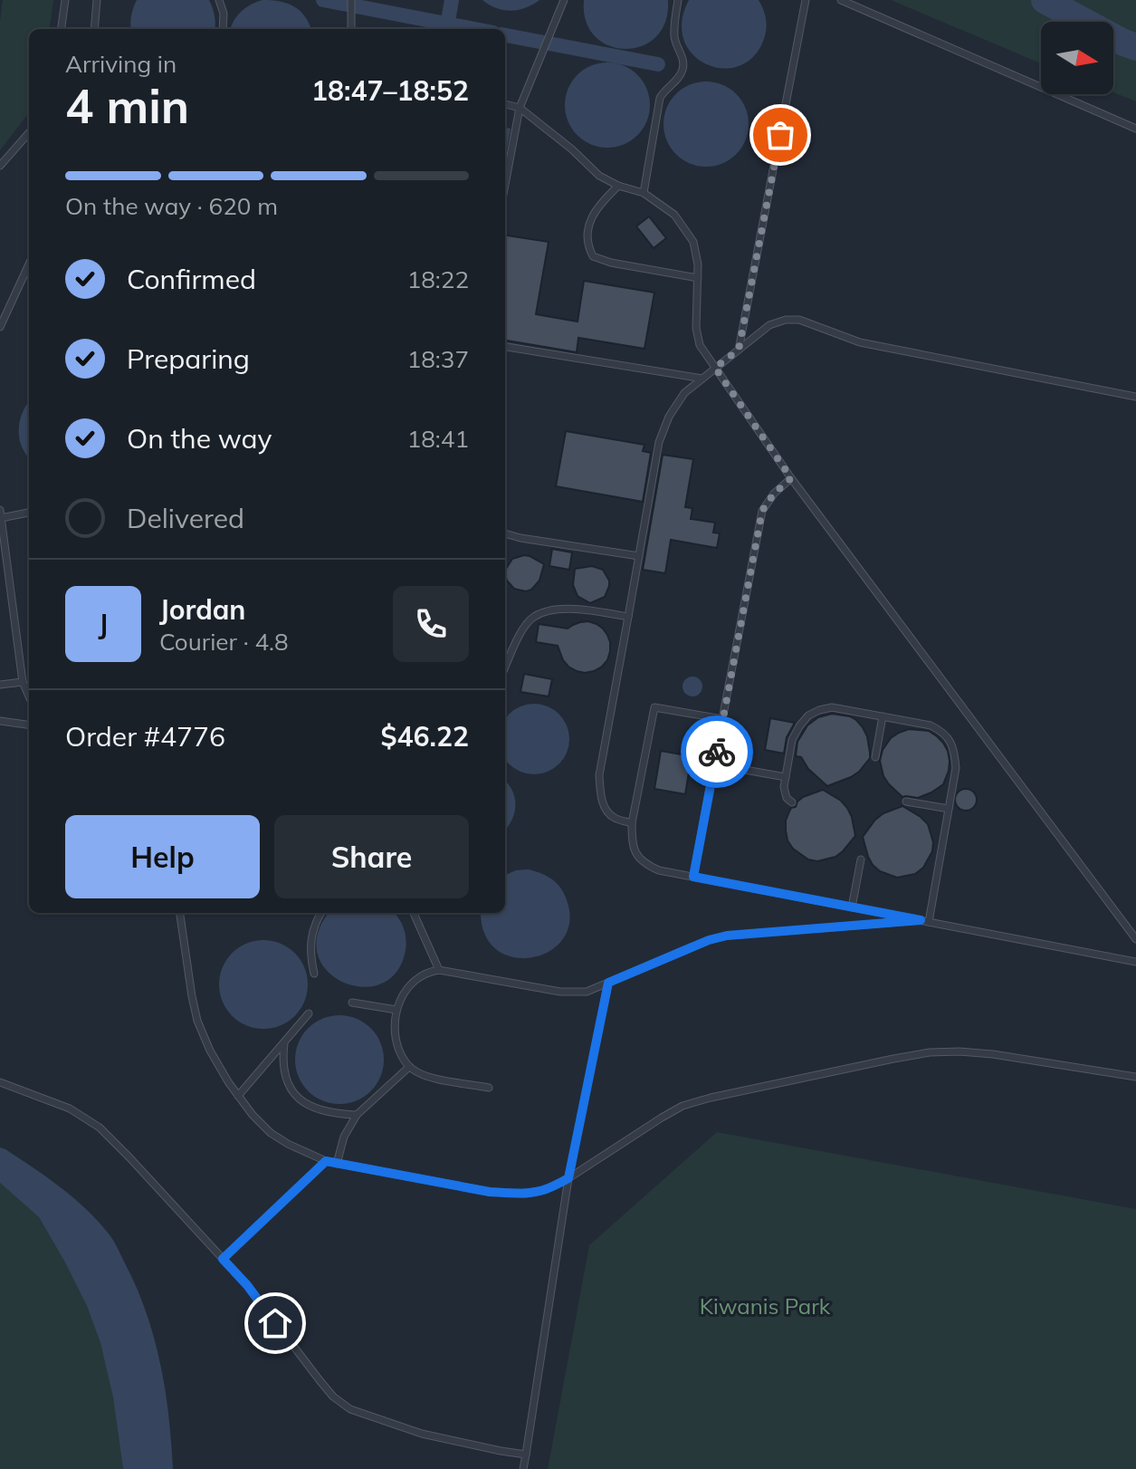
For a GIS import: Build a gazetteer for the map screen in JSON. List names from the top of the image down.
{
  "parks": ["Kiwanis Park"],
  "north": "right",
  "page": {
    "heading": ["4 min", "Arriving in", "18:47–18:52"],
    "panel": [
      "Jordan",
      "Courier · 4.8",
      "Order #4776",
      "$46.22"
    ],
    "bar": "On the way · 620 m",
    "list": [
      ["Confirmed", "18:22"],
      ["Preparing", "18:37"],
      ["On the way", "18:41"],
      "Delivered"
    ],
    "round": "J",
    "buttons": ["Help", "Share"]
  }
}
